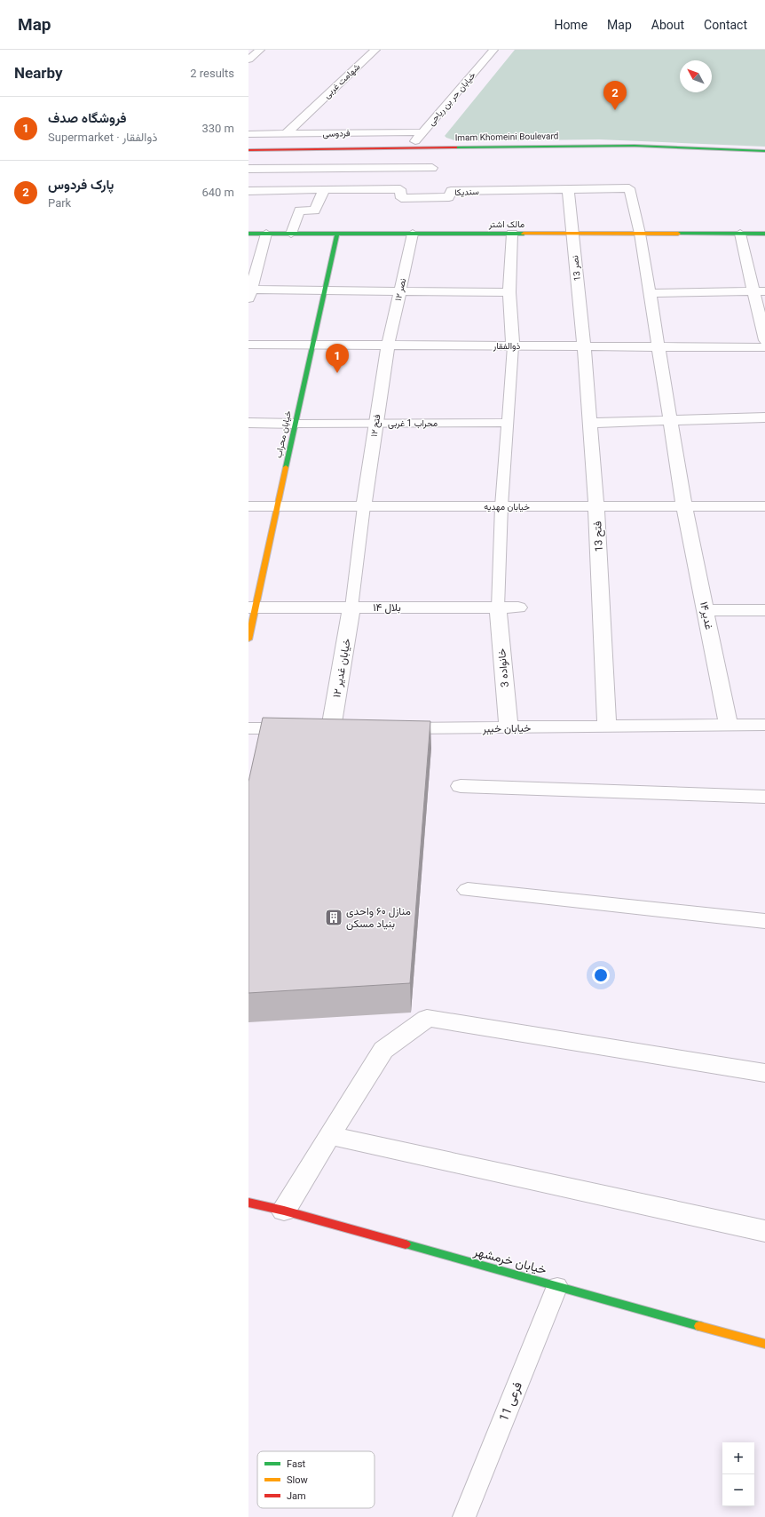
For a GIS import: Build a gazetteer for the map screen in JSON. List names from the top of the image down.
{
  "streets": {
    "street": [
      "شهامت غربی",
      "خیابان حر بن ریاحی",
      "فردوسی",
      "Imam Khomeini Boulevard",
      "سندیکا",
      "مالک اشتر",
      "نصر 13",
      "نصر ۱۲",
      "ذوالفقار",
      "فتح ۱۲",
      "خیابان محراب",
      "خیابان مهدیه",
      "فتح 13",
      "بلال ۱۴",
      "غدیر۱۴",
      "خیابان غدیر ۱۲",
      "خانواده 3",
      "خیابان خیبر",
      "خیابان خرمشهر"
    ],
    "lane": ["محراب 1 غربی", "فرعی 11"]
  },
  "crossings": [
    ["شهامت غربی", "فردوسی"],
    ["خیابان حر بن ریاحی", "فردوسی"],
    ["خیابان حر بن ریاحی", "Imam Khomeini Boulevard"],
    ["سندیکا", "مالک اشتر"],
    ["سندیکا", "نصر 13"],
    ["سندیکا", "ذوالفقار"],
    ["سندیکا", "غدیر۱۴"],
    ["مالک اشتر", "نصر 13"],
    ["مالک اشتر", "نصر ۱۲"],
    ["مالک اشتر", "خیابان محراب"],
    ["نصر 13", "ذوالفقار"],
    ["نصر 13", "فتح 13"],
    ["نصر ۱۲", "ذوالفقار"],
    ["نصر ۱۲", "فتح ۱۲"],
    ["ذوالفقار", "فتح ۱۲"],
    ["ذوالفقار", "خیابان محراب"],
    ["ذوالفقار", "فتح 13"],
    ["ذوالفقار", "غدیر۱۴"],
    ["محراب 1 غربی", "فتح ۱۲"],
    ["محراب 1 غربی", "خیابان محراب"],
    ["فتح ۱۲", "خیابان مهدیه"],
    ["خیابان محراب", "خیابان مهدیه"],
    ["خیابان محراب", "بلال ۱۴"],
    ["خیابان مهدیه", "فتح 13"],
    ["خیابان مهدیه", "غدیر۱۴"],
    ["فتح 13", "خیابان خیبر"],
    ["بلال ۱۴", "خیابان غدیر ۱۲"],
    ["بلال ۱۴", "خانواده 3"],
    ["غدیر۱۴", "خیابان خیبر"],
    ["خانواده 3", "خیابان خیبر"],
    ["خیابان خرمشهر", "فرعی 11"]
  ],
  "places": {
    "building": ["منازل ۶۰ واحدی بنیاد مسکن"]
  },
  "legend": ["Fast", "Slow", "Jam"],
  "north": "top left",
  "page": {
    "header": "Map",
    "nav": [
      "Home",
      "Map",
      "About",
      "Contact"
    ],
    "heading": ["Nearby", "2 results"],
    "pins": ["2", "1"],
    "list": [
      {
        "mark": "1",
        "name": "فروشگاه صدف",
        "note": "Supermarket · ذوالفقار",
        "value": "330 m"
      },
      {
        "mark": "2",
        "name": "پارک فردوس",
        "note": "Park",
        "value": "640 m"
      }
    ],
    "map_buttons": ["+", "−"]
  }
}
